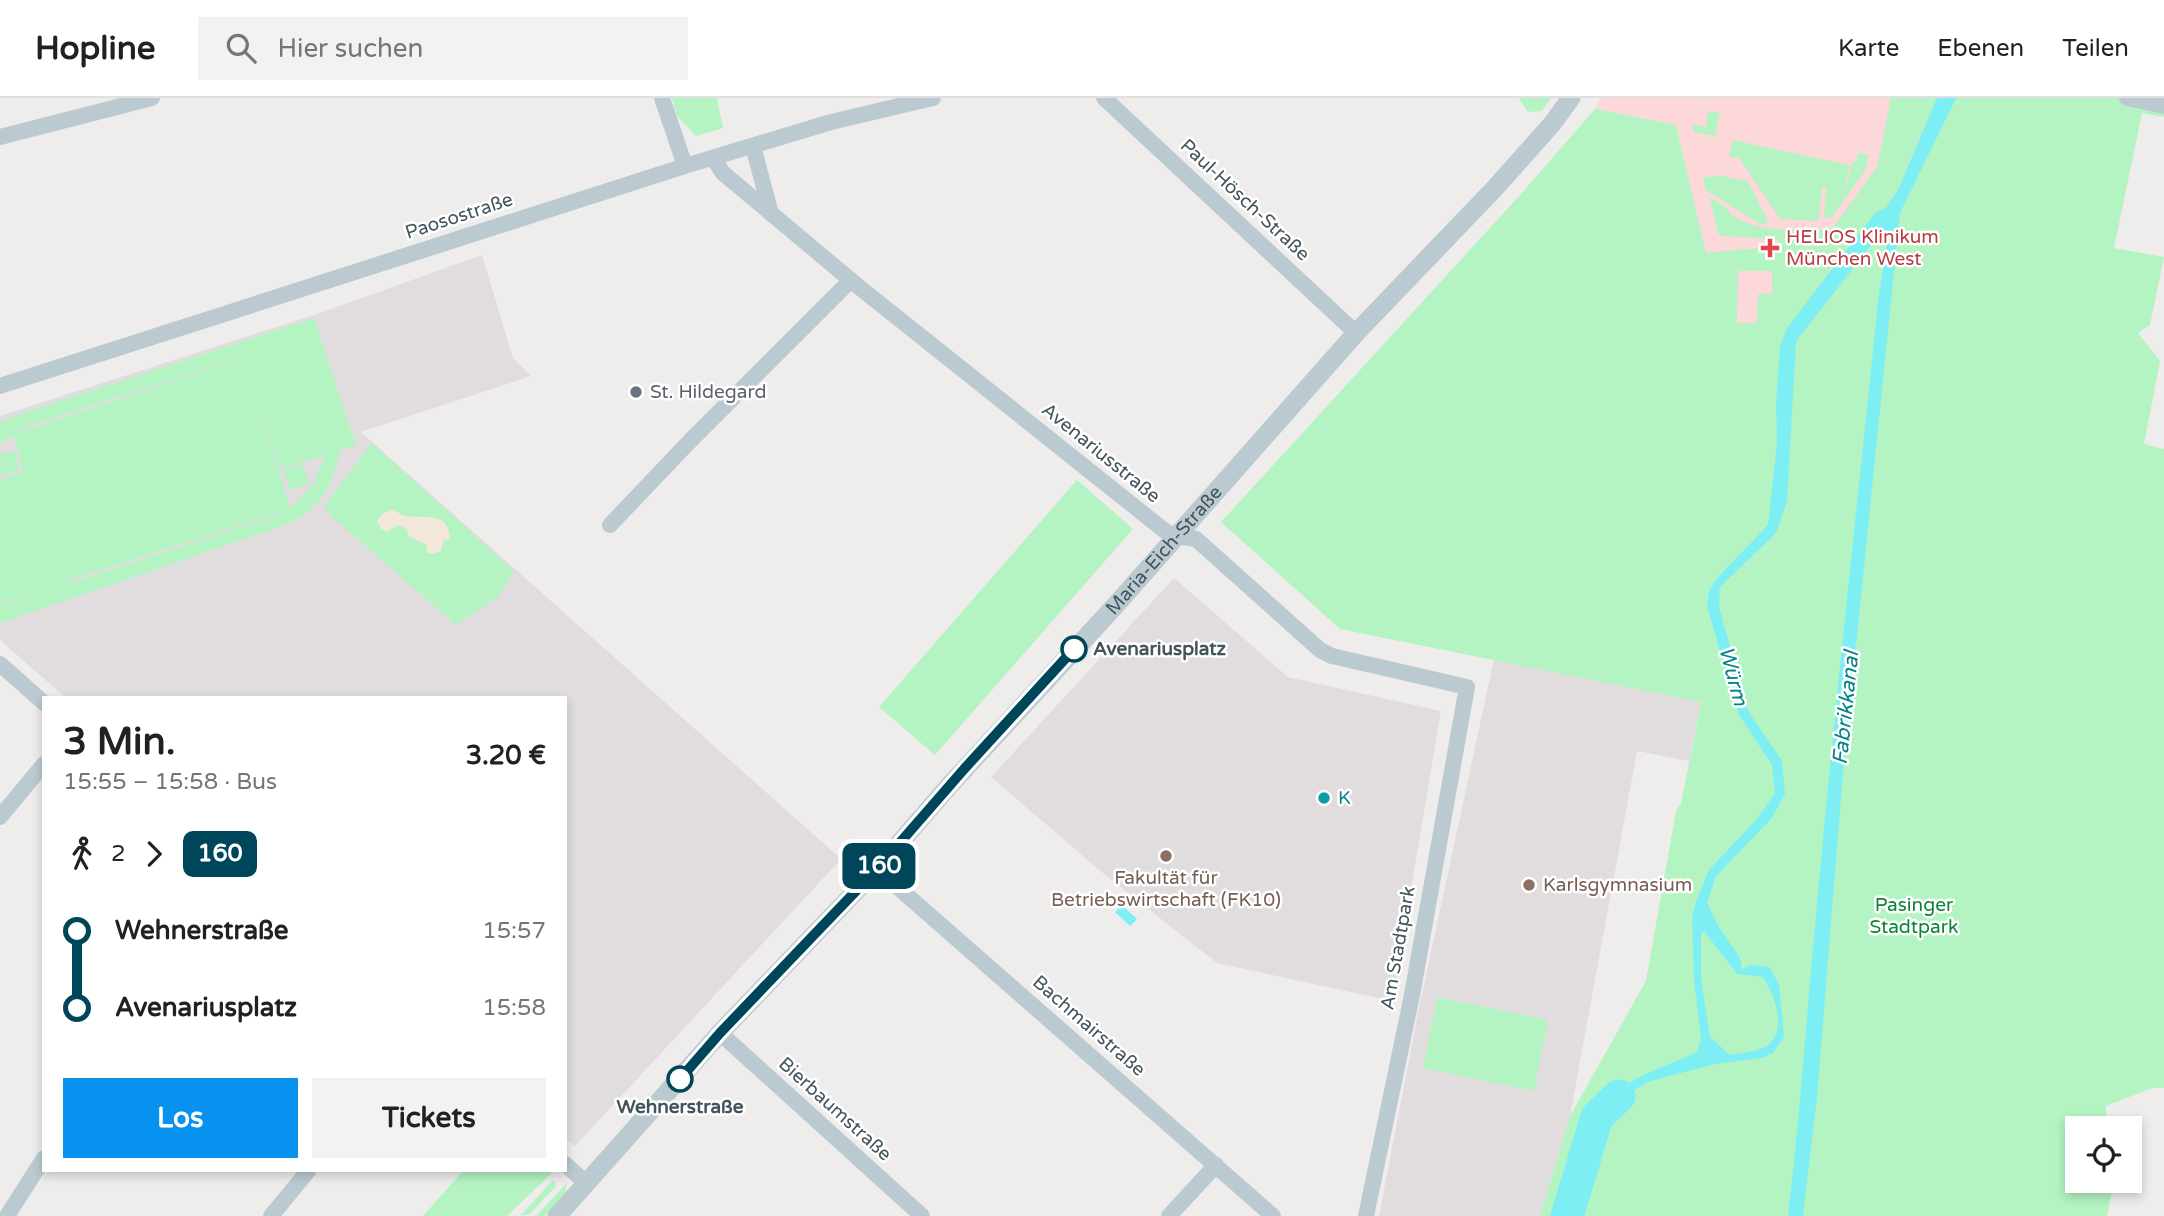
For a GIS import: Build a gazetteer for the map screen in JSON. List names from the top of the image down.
{
  "streets": {
    "street": [
      "Paul-Hösch-Straße",
      "Paosostraße",
      "Avenariusstraße",
      "Maria-Eich-Straße",
      "Am Stadtpark",
      "Bachmairstraße",
      "Bierbaumstraße"
    ]
  },
  "crossings": [
    ["Paul-Hösch-Straße", "Maria-Eich-Straße"],
    ["Paosostraße", "Avenariusstraße"],
    ["Avenariusstraße", "Maria-Eich-Straße"],
    ["Avenariusstraße", "Am Stadtpark"],
    ["Maria-Eich-Straße", "Bachmairstraße"],
    ["Maria-Eich-Straße", "Bierbaumstraße"]
  ],
  "water": ["Würm", "Fabrikkanal"],
  "parks": ["Pasinger Stadtpark"],
  "places": {
    "health": ["HELIOS Klinikum München West"],
    "other": [
      "St. Hildegard",
      "Avenariusplatz",
      "K",
      "Fakultät für Betriebswirtschaft (FK10)",
      "Karlsgymnasium",
      "Wehnerstraße"
    ]
  },
  "lines": ["bus line 160"],
  "page": {
    "header": "Hopline",
    "search": "Hier suchen",
    "nav": ["Karte", "Ebenen", "Teilen"],
    "on_map": "160",
    "heading": ["3 Min.", "15:55 – 15:58 · Bus", "3.20 €"],
    "legs": ["2", "160"],
    "list": [
      {
        "name": "Wehnerstraße",
        "value": "15:57"
      },
      {
        "name": "Avenariusplatz",
        "value": "15:58"
      }
    ],
    "buttons": ["Los", "Tickets"]
  }
}
